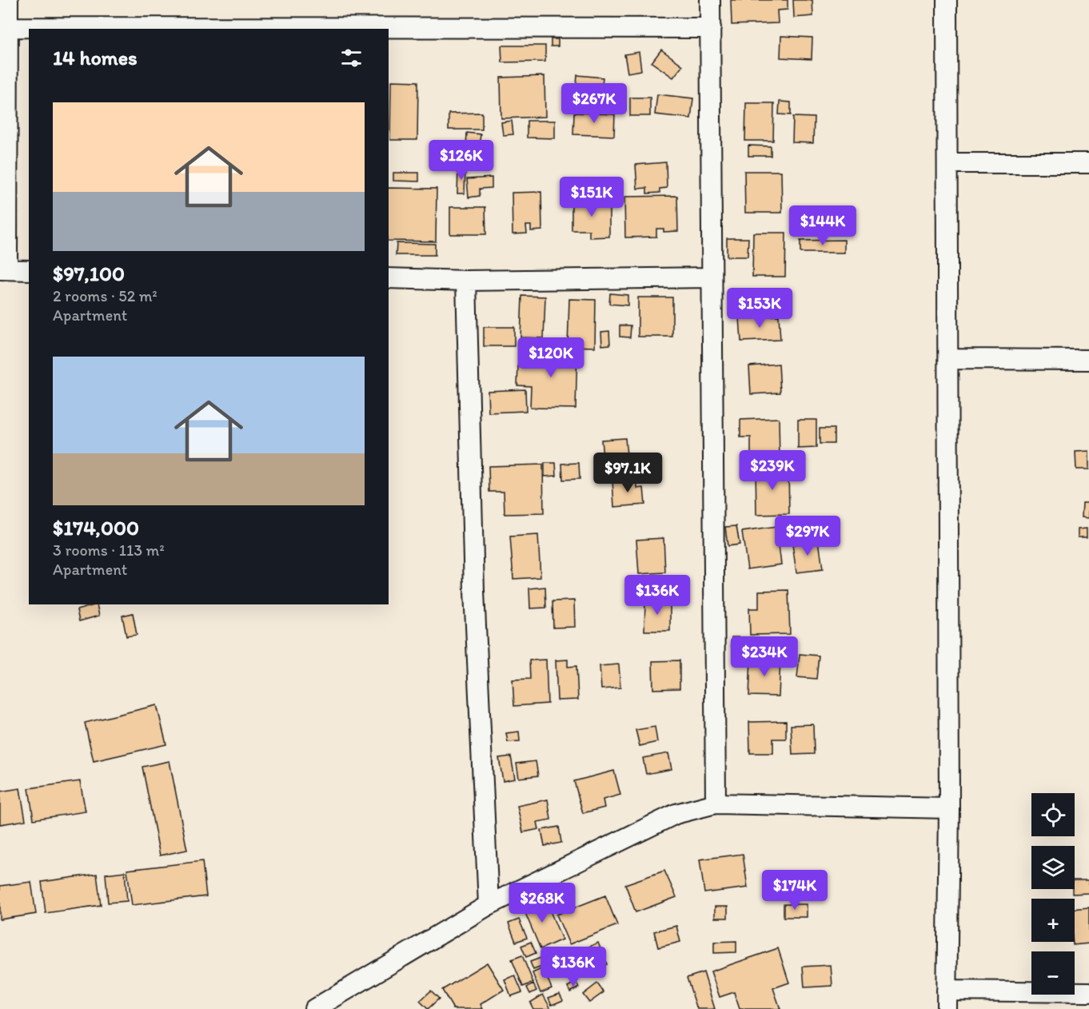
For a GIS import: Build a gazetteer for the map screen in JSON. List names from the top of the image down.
{
  "page": {
    "heading": "14 homes",
    "price": [
      "$267K",
      "$126K",
      "$151K",
      "$144K",
      "$153K",
      "$120K",
      "$239K",
      "$97.1K",
      "$297K",
      "$136K",
      "$234K",
      "$174K",
      "$268K",
      "$136K"
    ],
    "list": [
      {
        "name": "$97,100",
        "note": "2 rooms · 52 m² · Apartment"
      },
      {
        "name": "$174,000",
        "note": "3 rooms · 113 m² · Apartment"
      }
    ],
    "map_buttons": ["+", "−"]
  }
}
